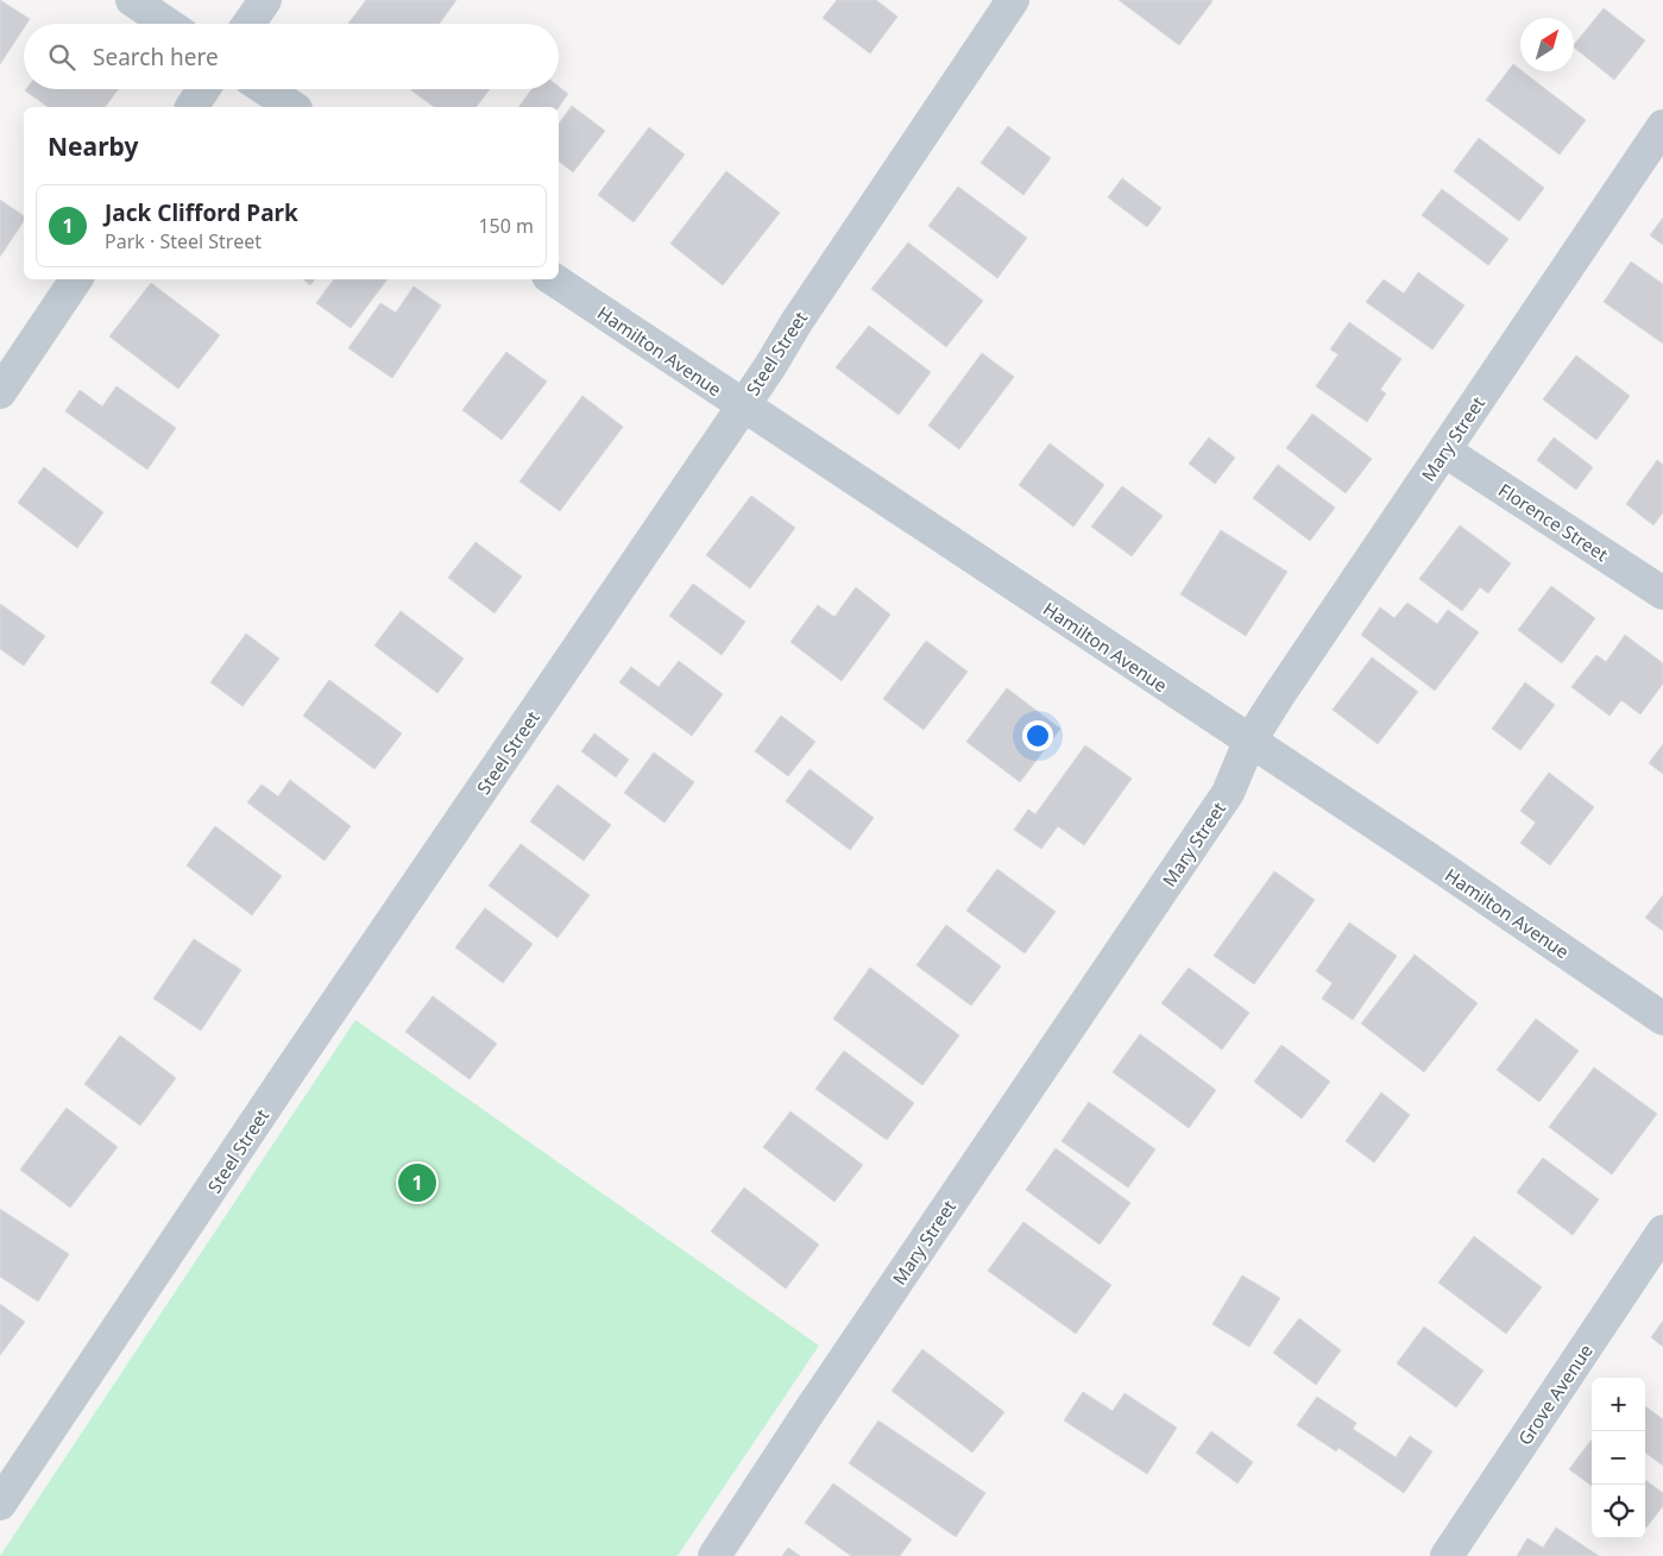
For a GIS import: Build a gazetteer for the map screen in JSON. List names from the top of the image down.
{
  "streets": {
    "street": [
      "Hamilton Avenue",
      "Steel Street",
      "Mary Street",
      "Florence Street",
      "Grove Avenue"
    ]
  },
  "crossings": [
    ["Hamilton Avenue", "Steel Street"],
    ["Hamilton Avenue", "Mary Street"],
    ["Mary Street", "Florence Street"]
  ],
  "north": "top right",
  "page": {
    "search": "Search here",
    "heading": "Nearby",
    "list": [
      {
        "mark": "1",
        "name": "Jack Clifford Park",
        "note": "Park · Steel Street",
        "value": "150 m"
      }
    ],
    "pins": "1",
    "map_buttons": ["+", "−"]
  }
}
